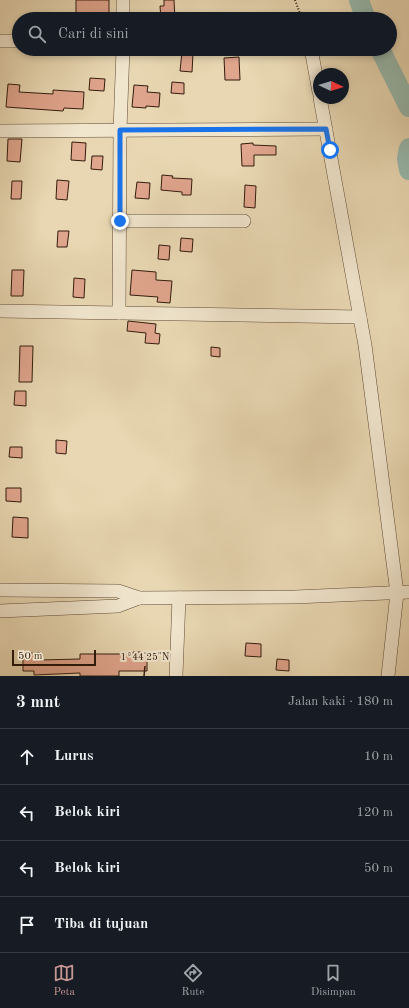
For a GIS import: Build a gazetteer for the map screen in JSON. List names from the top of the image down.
{
  "scale_bar": "50 m",
  "north": "right",
  "page": {
    "search": "Cari di sini",
    "scale": "50 m",
    "heading": ["3 mnt", "Jalan kaki · 180 m"],
    "list": [
      ["Lurus", "10 m"],
      ["Belok kiri", "120 m"],
      ["Belok kiri", "50 m"],
      "Tiba di tujuan"
    ],
    "nav": ["Peta", "Rute", "Disimpan"]
  },
  "coordinates": ["1°44'25\"N"]
}
